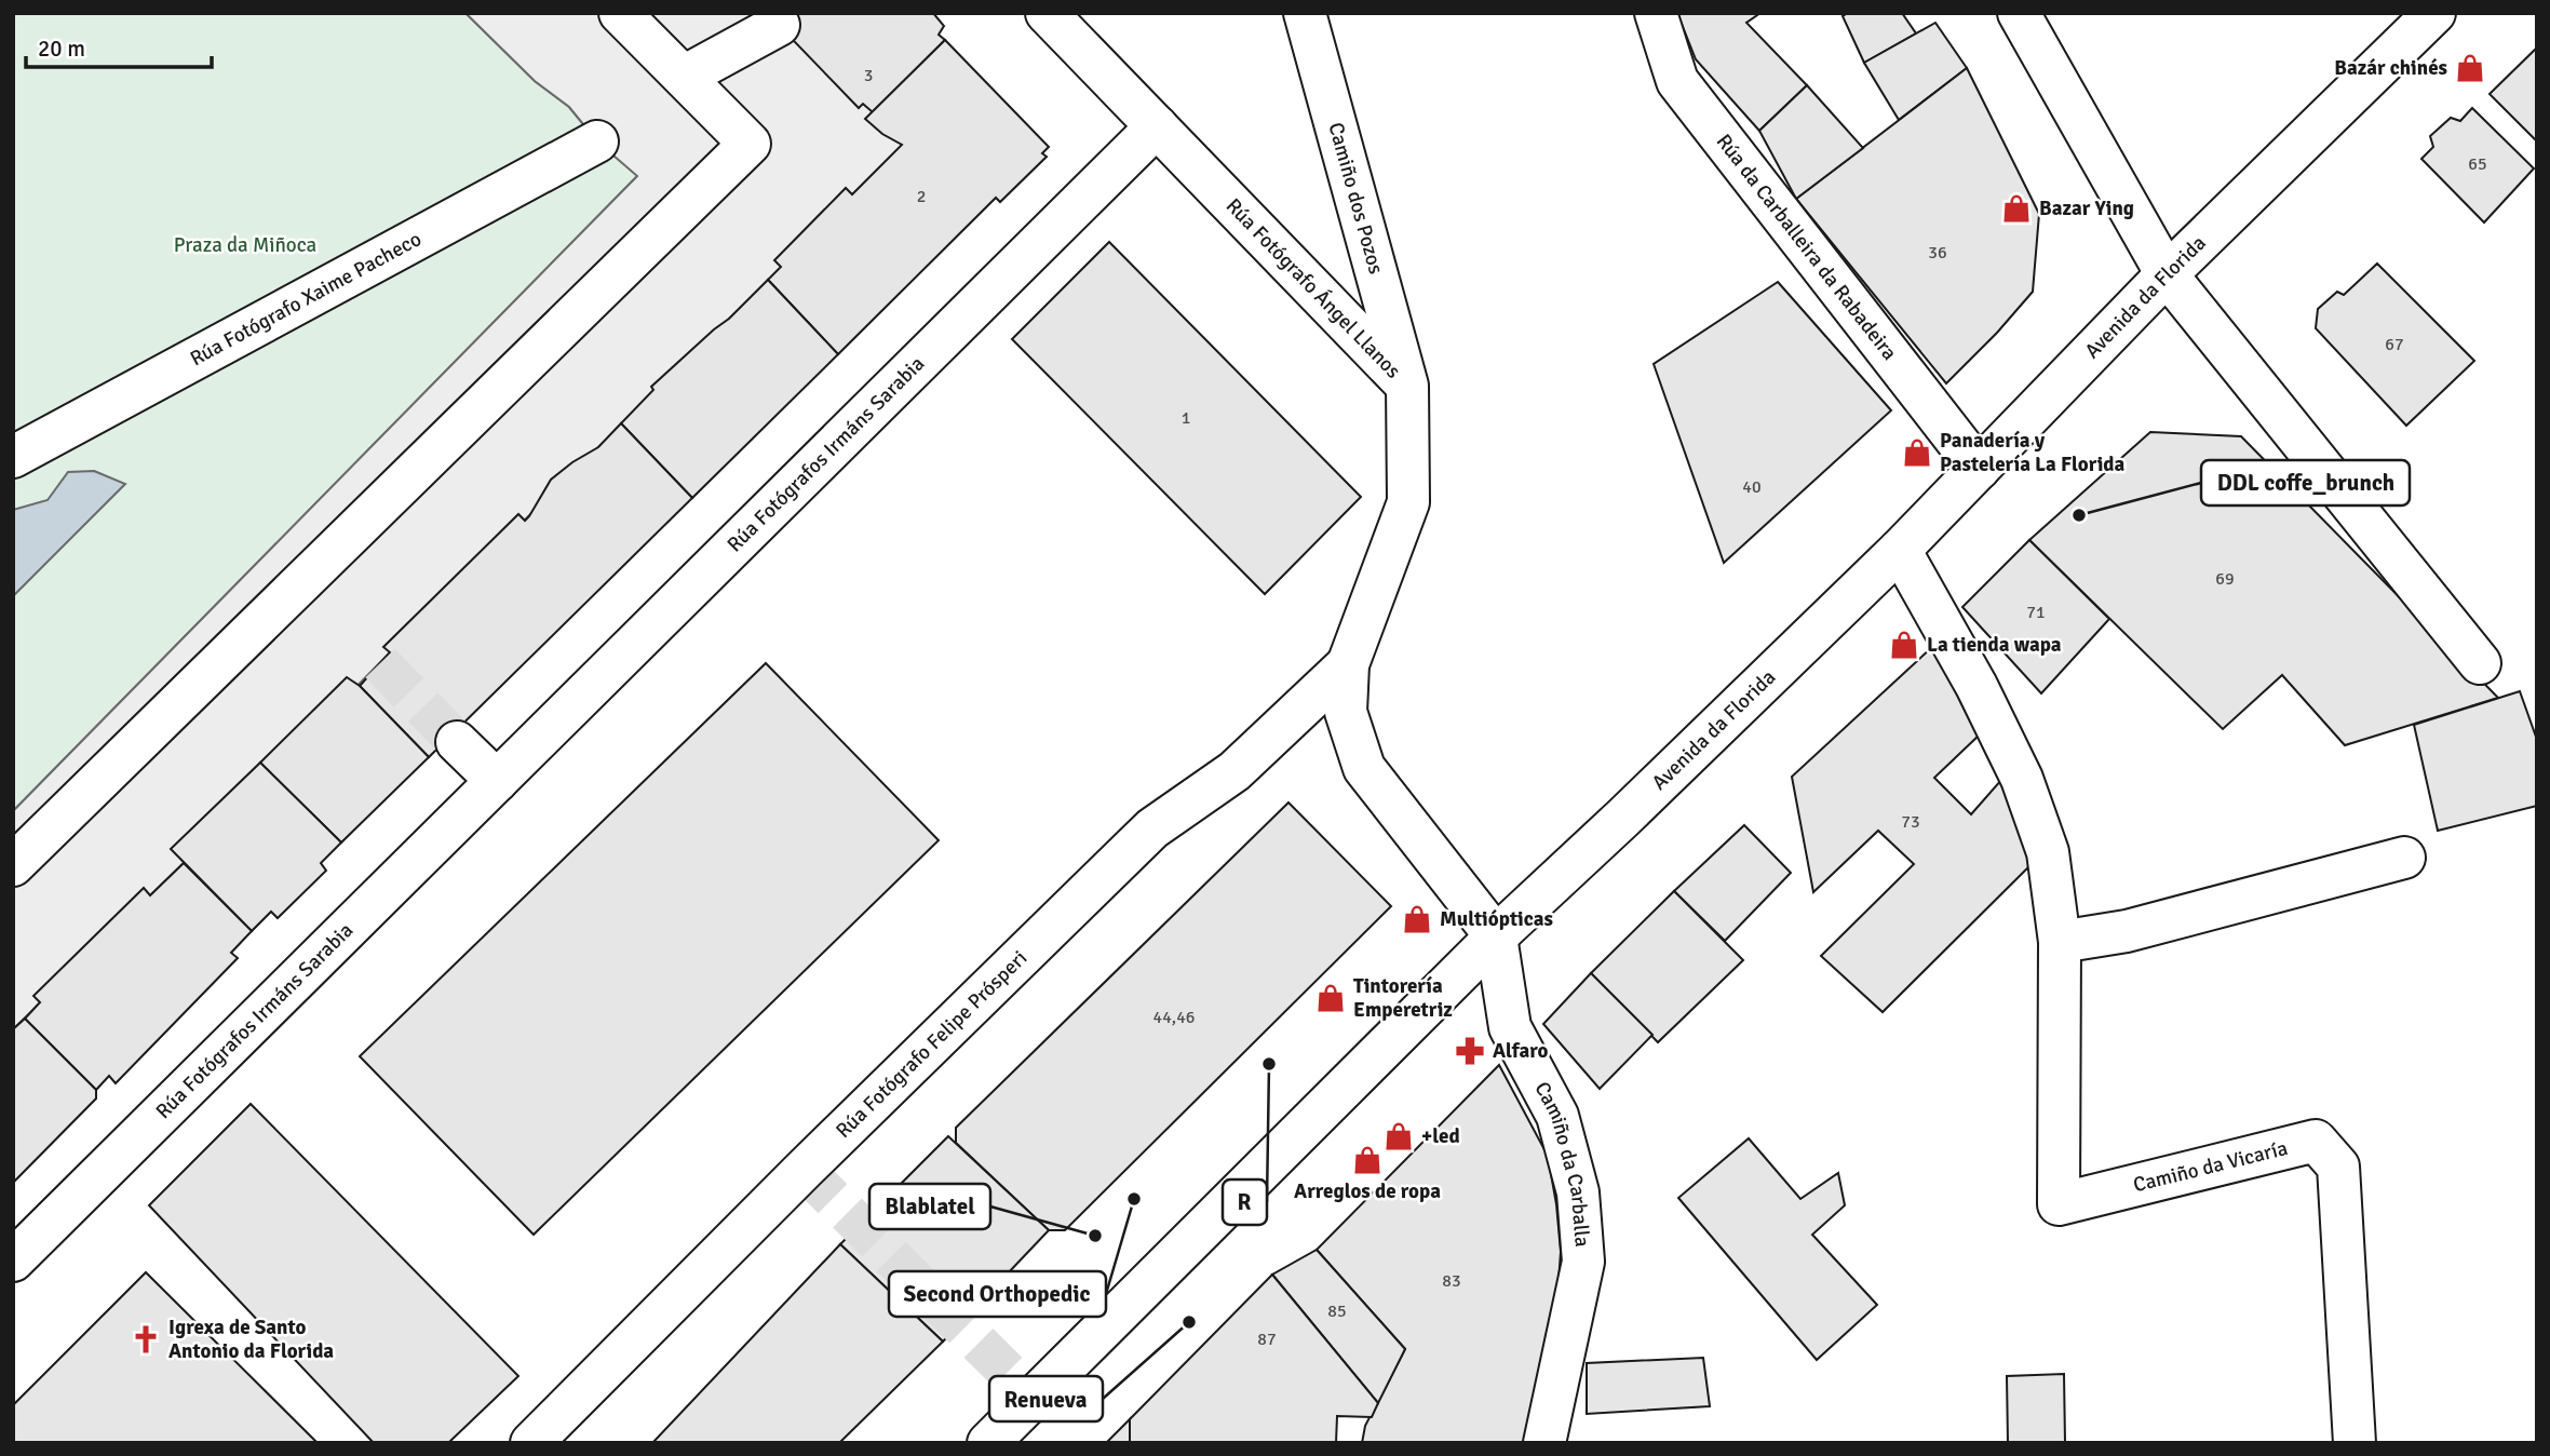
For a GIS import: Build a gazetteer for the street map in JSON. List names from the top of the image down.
{
  "streets": {
    "street": [
      "Camiño dos Pozos",
      "Rúa da Carballeira da Rabadeira",
      "Rúa Fotógrafo Ángel Llanos",
      "Avenida da Florida",
      "Rúa Fotógrafo Xaime Pacheco",
      "Rúa Fotógrafos Irmáns Sarabia",
      "Rúa Fotógrafo Felipe Prósperi",
      "Camiño da Carballa",
      "Camiño da Vicaría"
    ]
  },
  "crossings": [
    ["Camiño dos Pozos", "Rúa Fotógrafo Ángel Llanos"],
    ["Rúa da Carballeira da Rabadeira", "Avenida da Florida"],
    ["Rúa Fotógrafo Ángel Llanos", "Avenida da Florida"],
    ["Rúa Fotógrafo Ángel Llanos", "Rúa Fotógrafos Irmáns Sarabia"],
    ["Rúa Fotógrafo Ángel Llanos", "Rúa Fotógrafo Felipe Prósperi"],
    ["Rúa Fotógrafo Ángel Llanos", "Camiño da Carballa"],
    ["Avenida da Florida", "Camiño da Carballa"],
    ["Avenida da Florida", "Camiño da Vicaría"]
  ],
  "parks": ["Praza da Miñoca"],
  "places": {
    "shop": [
      "Bazár chinés",
      "Bazar Ying",
      "Panadería y Pastelería La Florida",
      "La tienda wapa",
      "Multiópticas",
      "Tintorería Emperetriz",
      "+led",
      "Arreglos de ropa"
    ],
    "other": [
      "DDL coffe_brunch",
      "R",
      "Second Orthopedic",
      "Blablatel",
      "Renueva"
    ],
    "pharmacy": ["Alfaro"],
    "church": ["Igrexa de Santo Antonio da Florida"]
  },
  "house_numbers": [
    "3",
    "65",
    "2",
    "36",
    "67",
    "1",
    "40",
    "69",
    "71",
    "73",
    "44,46",
    "83",
    "85",
    "87"
  ],
  "scale_bar": "20 m"
}
